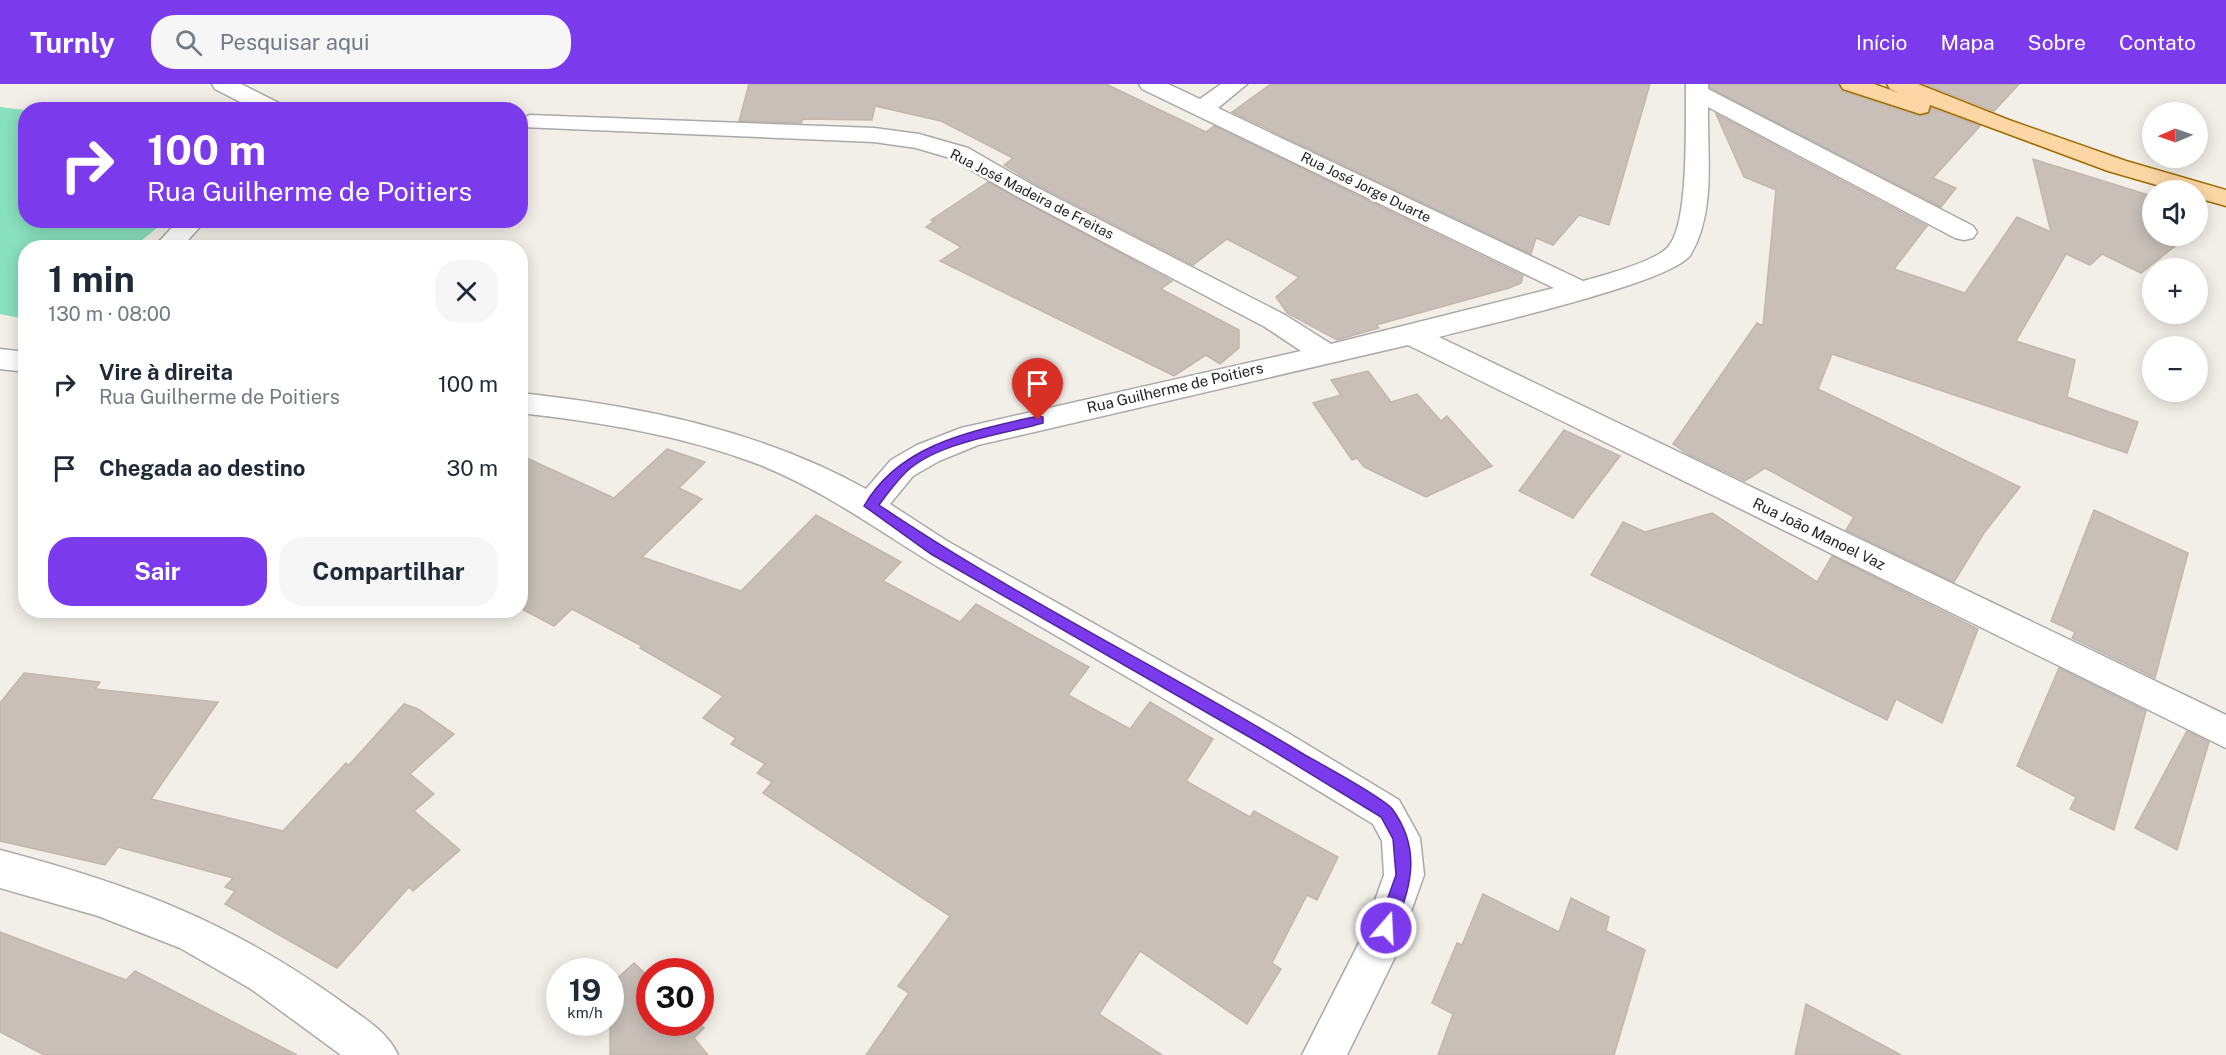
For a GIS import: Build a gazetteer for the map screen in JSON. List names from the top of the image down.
{
  "streets": {
    "street": [
      "Rua José Jorge Duarte",
      "Rua José Madeira de Freitas",
      "Rua Guilherme de Poitiers",
      "Rua João Manoel Vaz"
    ]
  },
  "crossings": [
    ["Rua José Jorge Duarte", "Rua Guilherme de Poitiers"],
    ["Rua José Madeira de Freitas", "Rua Guilherme de Poitiers"],
    ["Rua Guilherme de Poitiers", "Rua João Manoel Vaz"]
  ],
  "north": "left",
  "page": {
    "header": "Turnly",
    "search": "Pesquisar aqui",
    "nav": [
      "Início",
      "Mapa",
      "Sobre",
      "Contato"
    ],
    "map_buttons": ["+", "−"],
    "turn": ["100 m", "Rua Guilherme de Poitiers"],
    "heading": ["1 min", "130 m · 08:00"],
    "list": [
      {
        "name": "Vire à direita",
        "note": "Rua Guilherme de Poitiers",
        "value": "100 m"
      },
      {
        "name": "Chegada ao destino",
        "value": "30 m"
      }
    ],
    "buttons": ["Sair", "Compartilhar"],
    "speed": "19 km/h",
    "limit": "30"
  }
}
